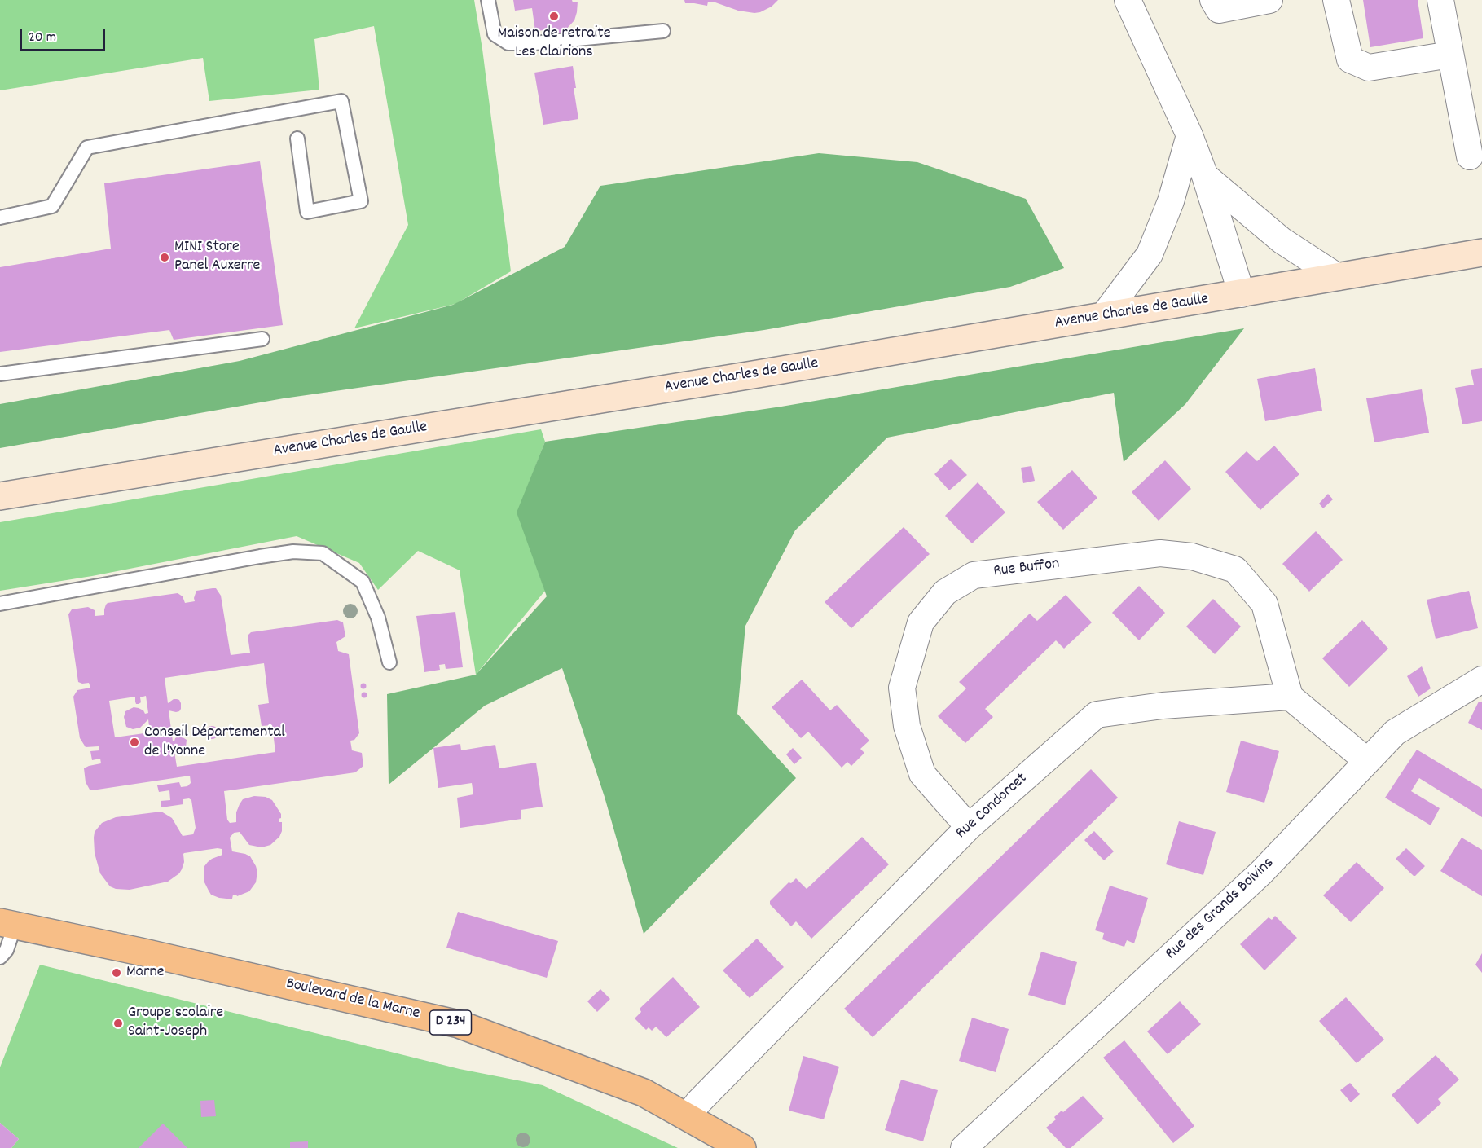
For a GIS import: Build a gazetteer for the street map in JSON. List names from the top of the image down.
{
  "streets": {
    "main road": ["Avenue Charles de Gaulle", "Boulevard de la Marne", "D 234"],
    "street": ["Rue Buffon", "Rue Condorcet", "Rue des Grands Boivins"]
  },
  "crossings": [
    ["Rue Buffon", "Rue Condorcet"],
    ["Rue Condorcet", "Boulevard de la Marne"]
  ],
  "places": [
    "Maison de retraite Les Clairions",
    "MINI Store Panel Auxerre",
    "Conseil Départemental de l'Yonne",
    "Marne",
    "Groupe scolaire Saint-Joseph"
  ],
  "scale_bar": "20 m"
}
